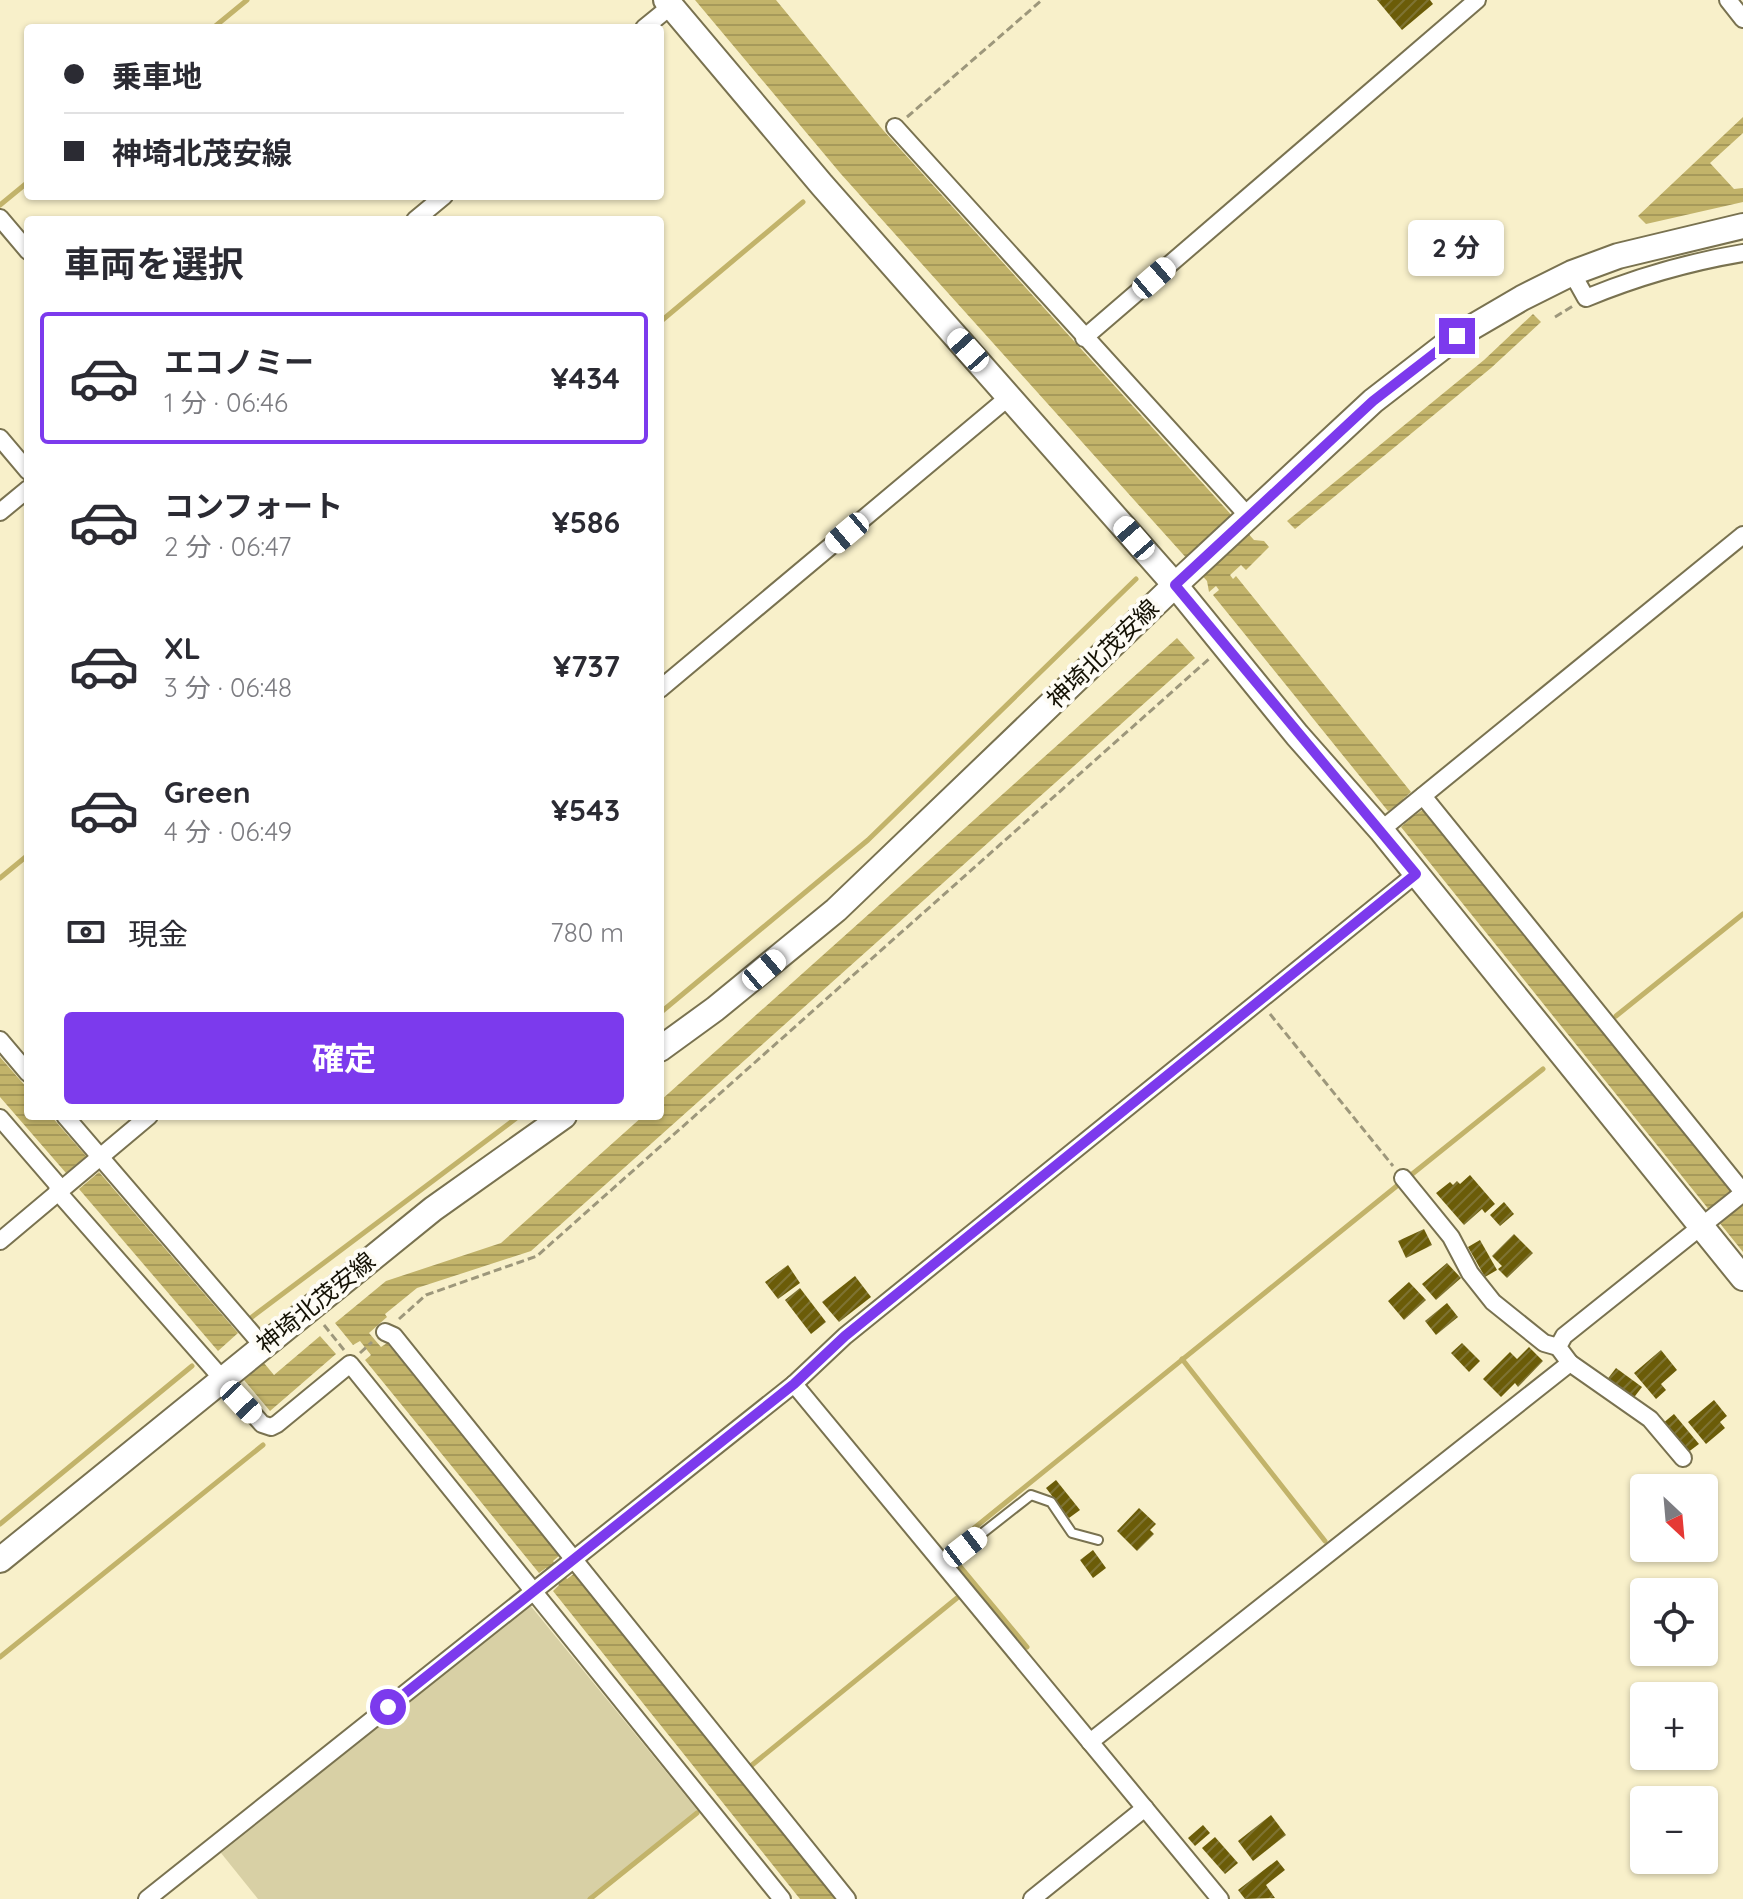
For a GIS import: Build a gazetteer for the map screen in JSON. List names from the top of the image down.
{
  "streets": {
    "main road": ["神埼北茂安線"]
  },
  "north": "bottom right",
  "page": {
    "banner": ["乗車地", "神埼北茂安線"],
    "heading": "車両を選択",
    "bubble": "2 分",
    "list": [
      {
        "name": "エコノミー",
        "note": "1 分 · 06:46",
        "value": "¥434"
      },
      {
        "name": "コンフォート",
        "note": "2 分 · 06:47",
        "value": "¥586"
      },
      {
        "name": "XL",
        "note": "3 分 · 06:48",
        "value": "¥737"
      },
      {
        "name": "Green",
        "note": "4 分 · 06:49",
        "value": "¥543"
      }
    ],
    "pay": ["現金", "780 m"],
    "buttons": "確定",
    "map_buttons": ["+", "−"]
  }
}
